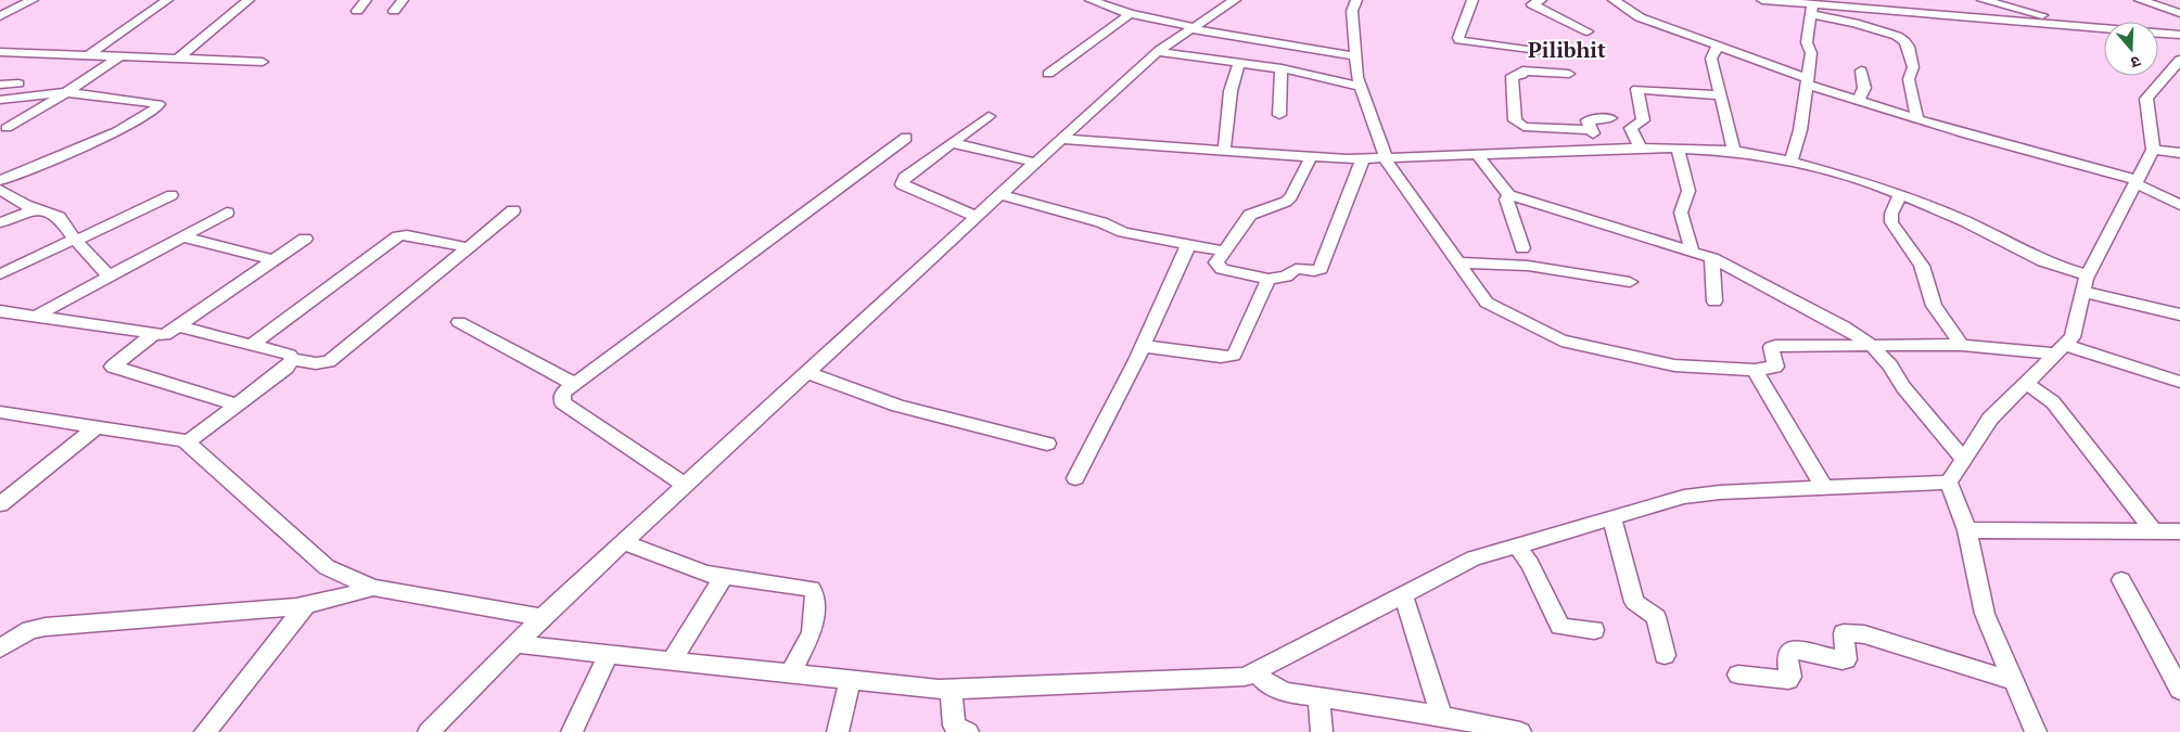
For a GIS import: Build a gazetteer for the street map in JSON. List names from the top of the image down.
{
  "districts": ["Pilibhit"],
  "north": "bottom"
}
